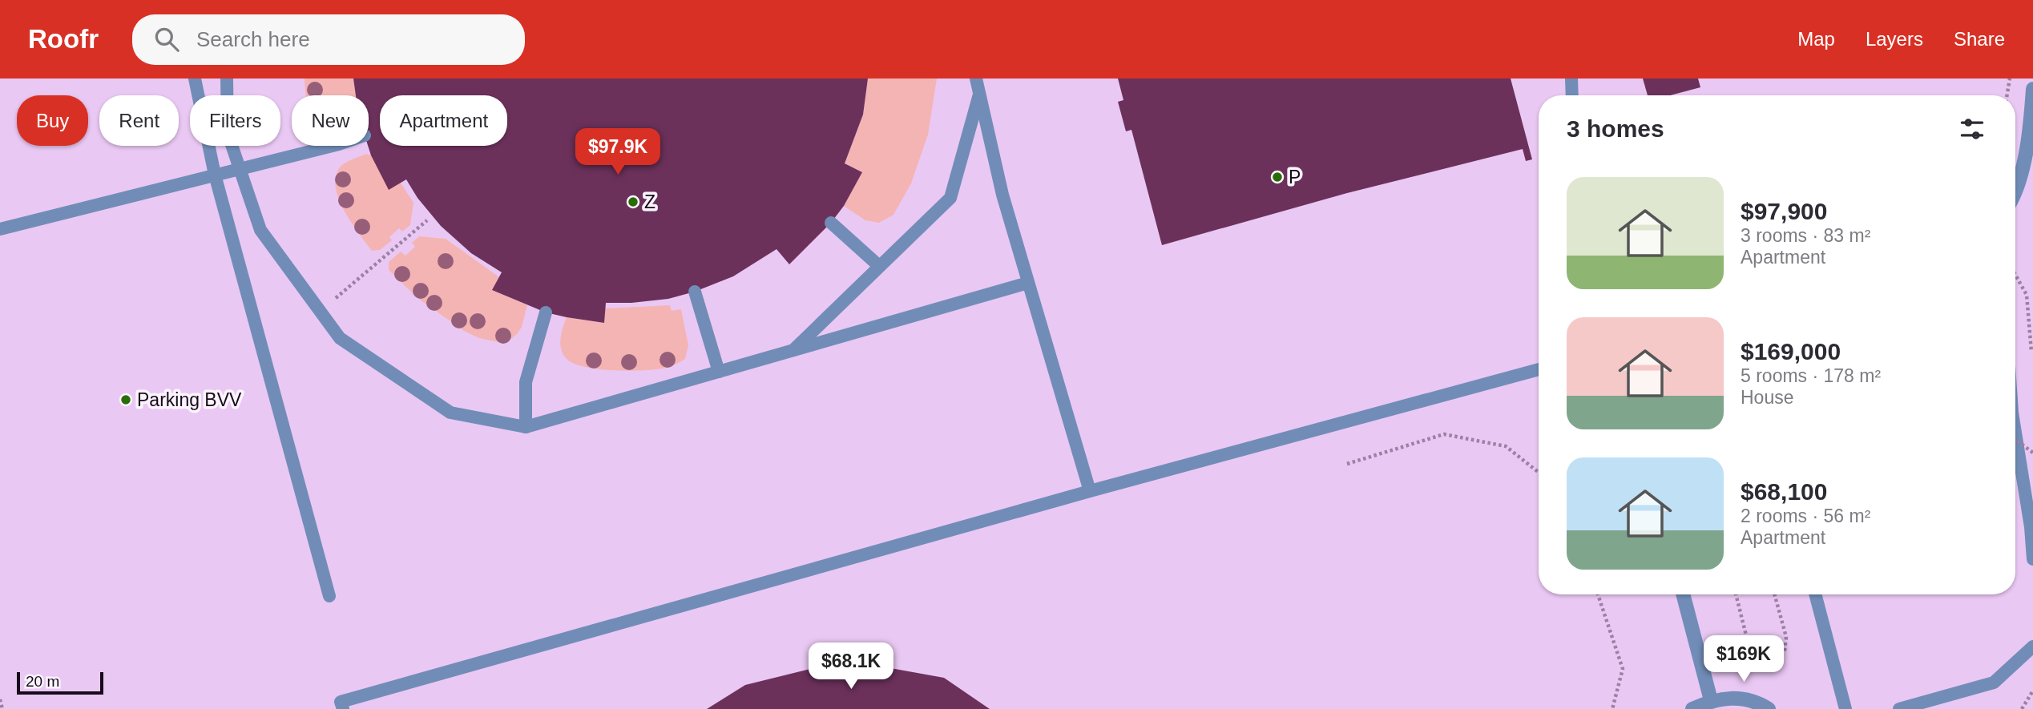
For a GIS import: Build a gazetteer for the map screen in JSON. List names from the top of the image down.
{
  "places": ["P", "Z", "Parking BVV"],
  "scale_bar": "20 m",
  "page": {
    "header": "Roofr",
    "search": "Search here",
    "nav": ["Map", "Layers", "Share"],
    "chip": [
      "Buy",
      "Rent",
      "Filters",
      "New",
      "Apartment"
    ],
    "heading": "3 homes",
    "price": ["$97.9K", "$169K", "$68.1K"],
    "list": [
      {
        "name": "$97,900",
        "note": "3 rooms · 83 m² · Apartment"
      },
      {
        "name": "$169,000",
        "note": "5 rooms · 178 m² · House"
      },
      {
        "name": "$68,100",
        "note": "2 rooms · 56 m² · Apartment"
      }
    ],
    "scale": "20 m"
  }
}
